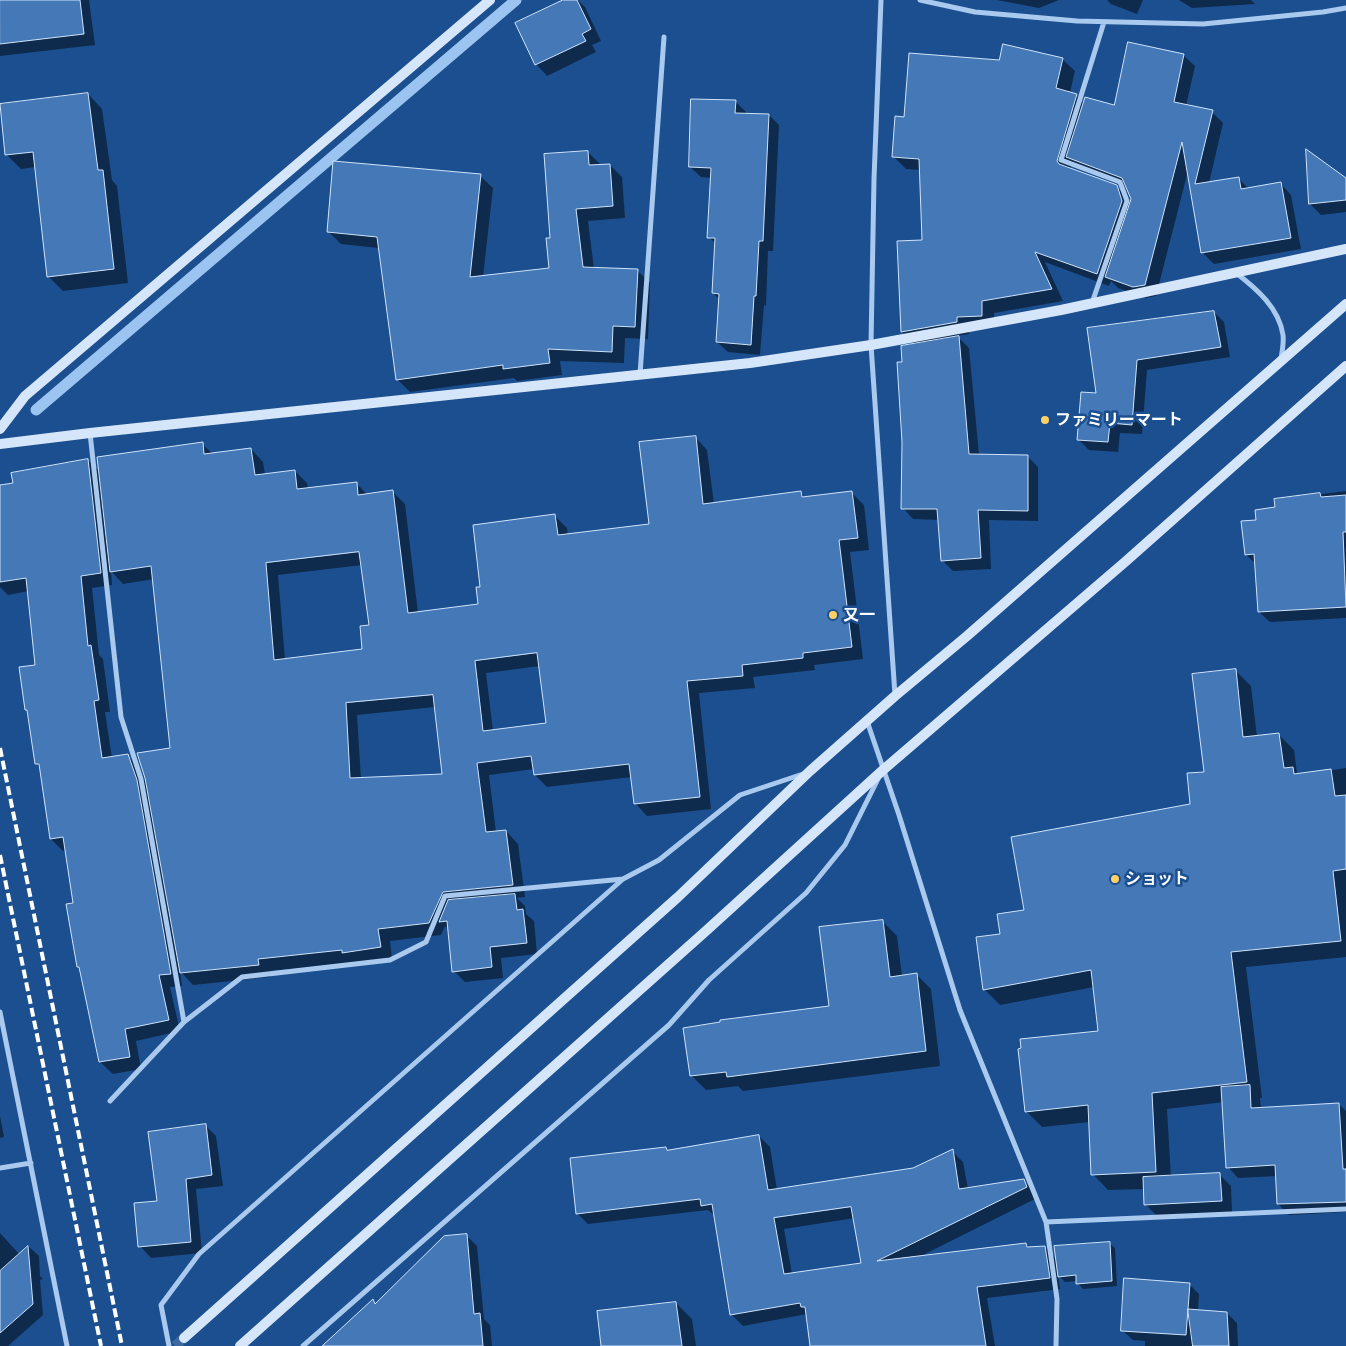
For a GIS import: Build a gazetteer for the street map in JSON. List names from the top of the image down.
{
  "places": ["ファミリーマート", "又一", "ショット"]
}
